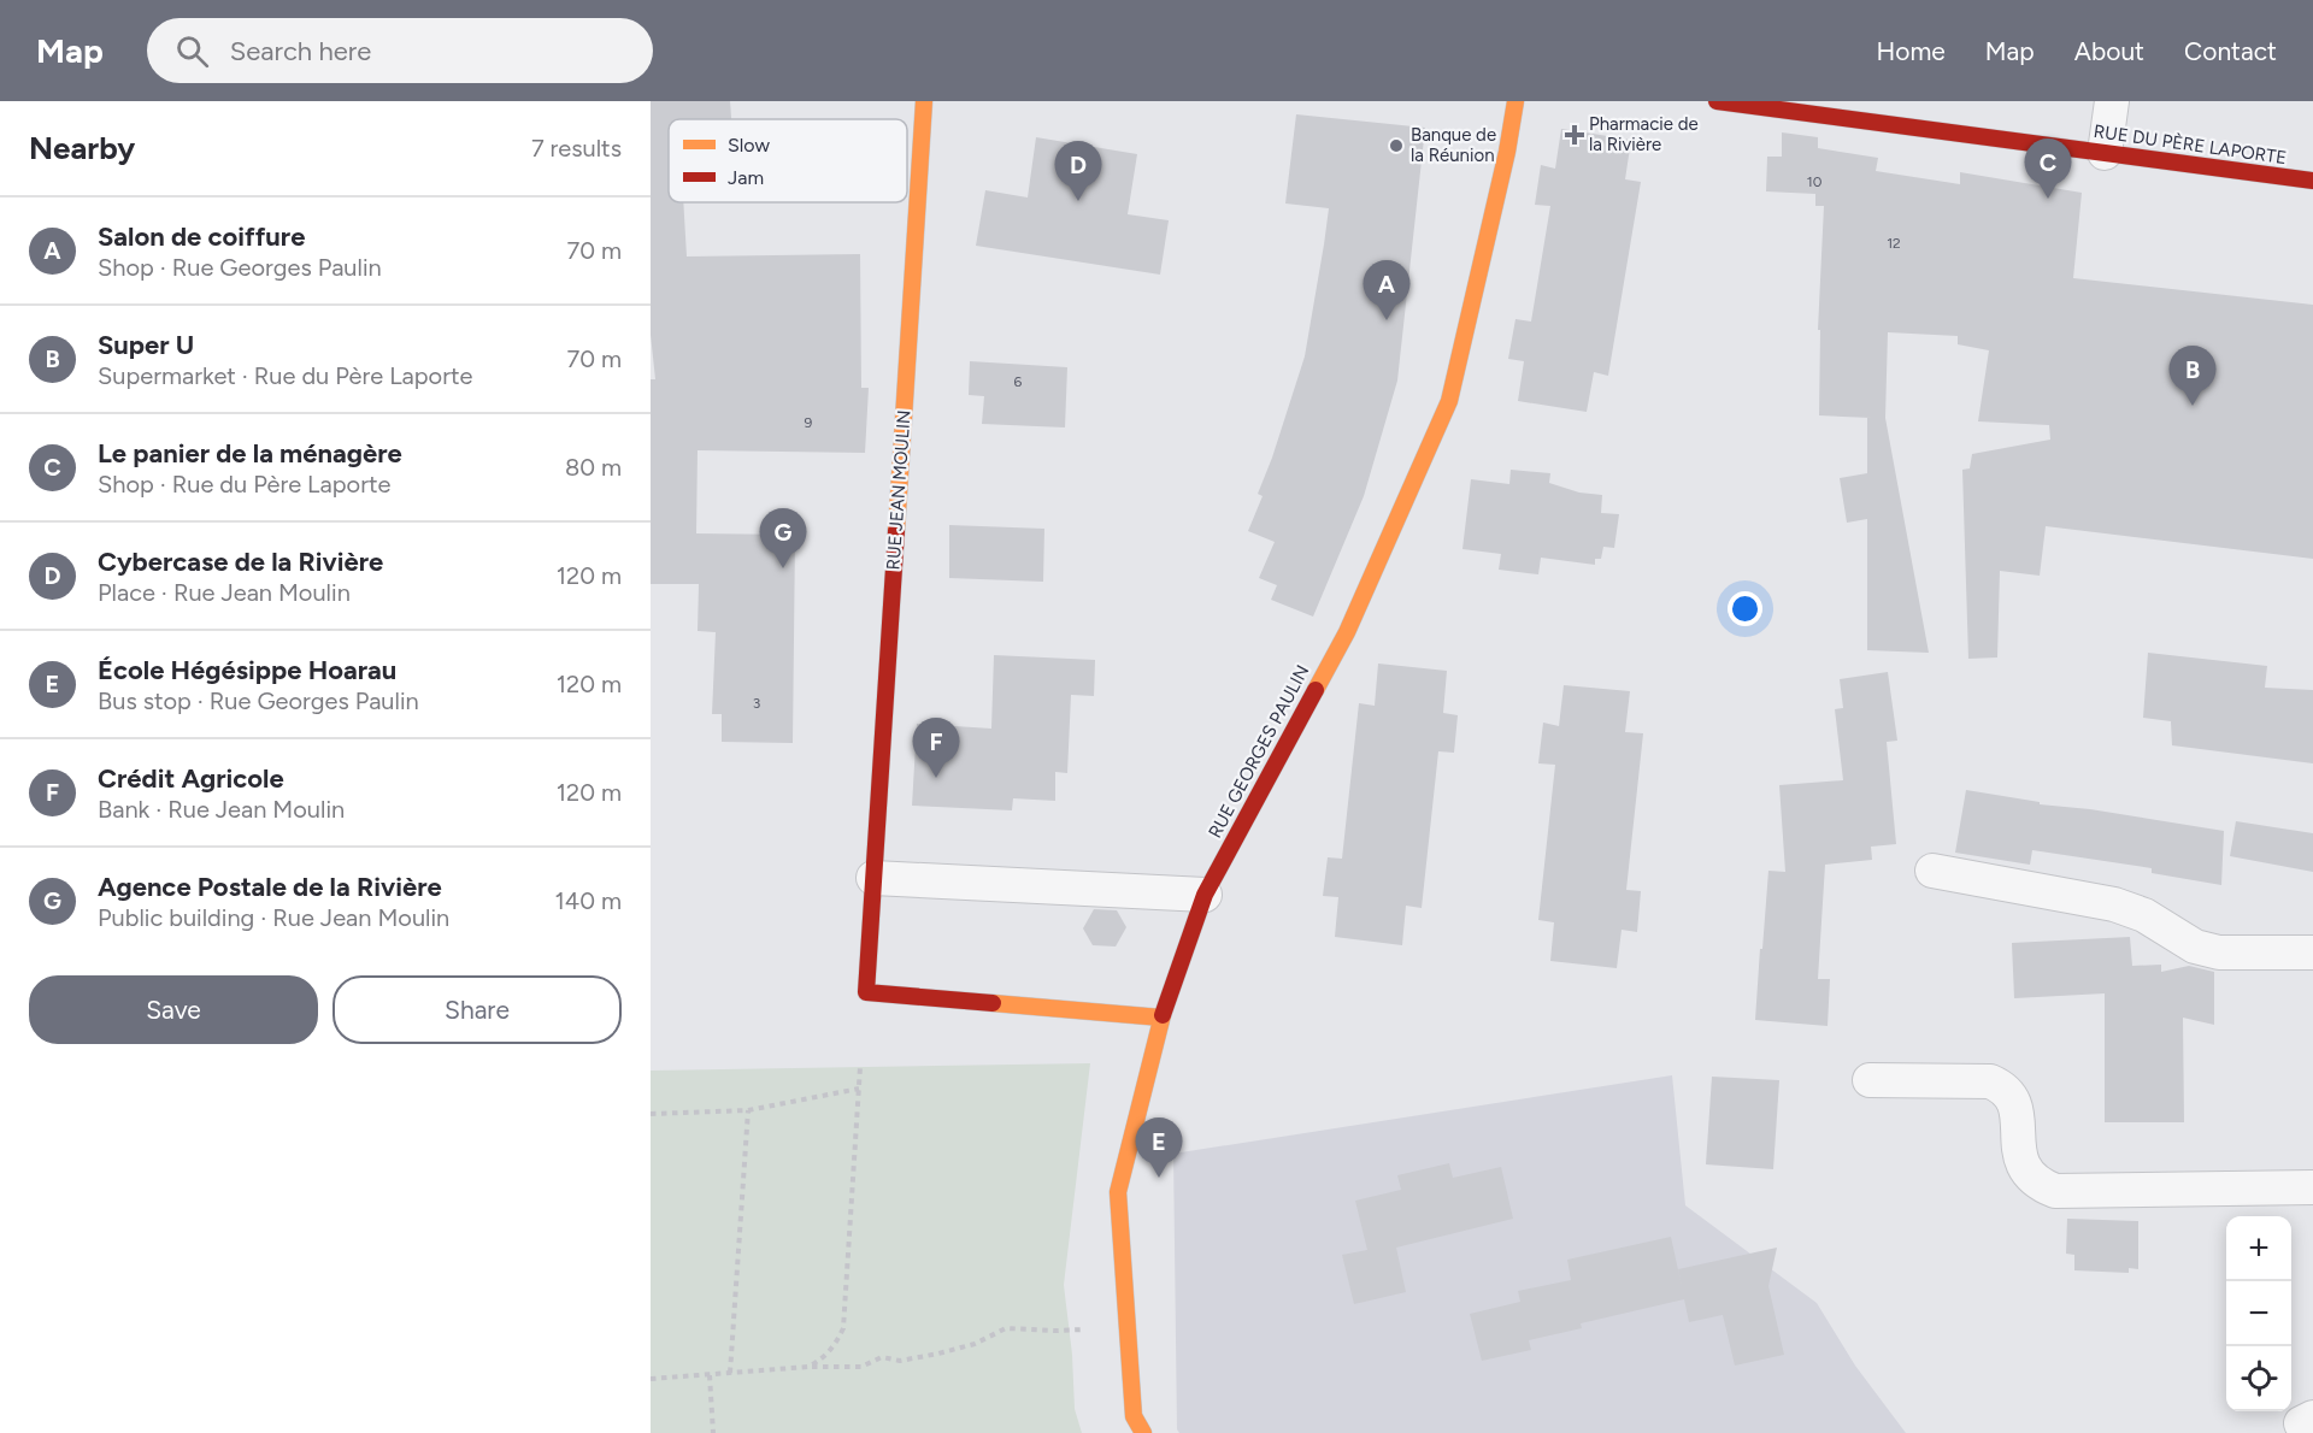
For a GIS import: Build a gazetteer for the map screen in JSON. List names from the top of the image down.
{
  "streets": {
    "street": ["RUE DU PÈRE LAPORTE", "RUE JEAN MOULIN", "RUE GEORGES PAULIN"]
  },
  "crossings": [
    ["RUE JEAN MOULIN", "RUE GEORGES PAULIN"]
  ],
  "places": {
    "health": ["Pharmacie de la Rivière"],
    "other": ["Banque de la Réunion"]
  },
  "house_numbers": [
    "10",
    "12",
    "6",
    "9",
    "3"
  ],
  "legend": ["Slow", "Jam"],
  "page": {
    "header": "Map",
    "search": "Search here",
    "nav": [
      "Home",
      "Map",
      "About",
      "Contact"
    ],
    "heading": ["Nearby", "7 results"],
    "pins": [
      "C",
      "D",
      "A",
      "B",
      "G",
      "F",
      "E"
    ],
    "list": [
      {
        "mark": "A",
        "name": "Salon de coiffure",
        "note": "Shop · Rue Georges Paulin",
        "value": "70 m"
      },
      {
        "mark": "B",
        "name": "Super U",
        "note": "Supermarket · Rue du Père Laporte",
        "value": "70 m"
      },
      {
        "mark": "C",
        "name": "Le panier de la ménagère",
        "note": "Shop · Rue du Père Laporte",
        "value": "80 m"
      },
      {
        "mark": "D",
        "name": "Cybercase de la Rivière",
        "note": "Place · Rue Jean Moulin",
        "value": "120 m"
      },
      {
        "mark": "E",
        "name": "École Hégésippe Hoarau",
        "note": "Bus stop · Rue Georges Paulin",
        "value": "120 m"
      },
      {
        "mark": "F",
        "name": "Crédit Agricole",
        "note": "Bank · Rue Jean Moulin",
        "value": "120 m"
      },
      {
        "mark": "G",
        "name": "Agence Postale de la Rivière",
        "note": "Public building · Rue Jean Moulin",
        "value": "140 m"
      }
    ],
    "buttons": ["Save", "Share"],
    "map_buttons": ["+", "−"]
  }
}
